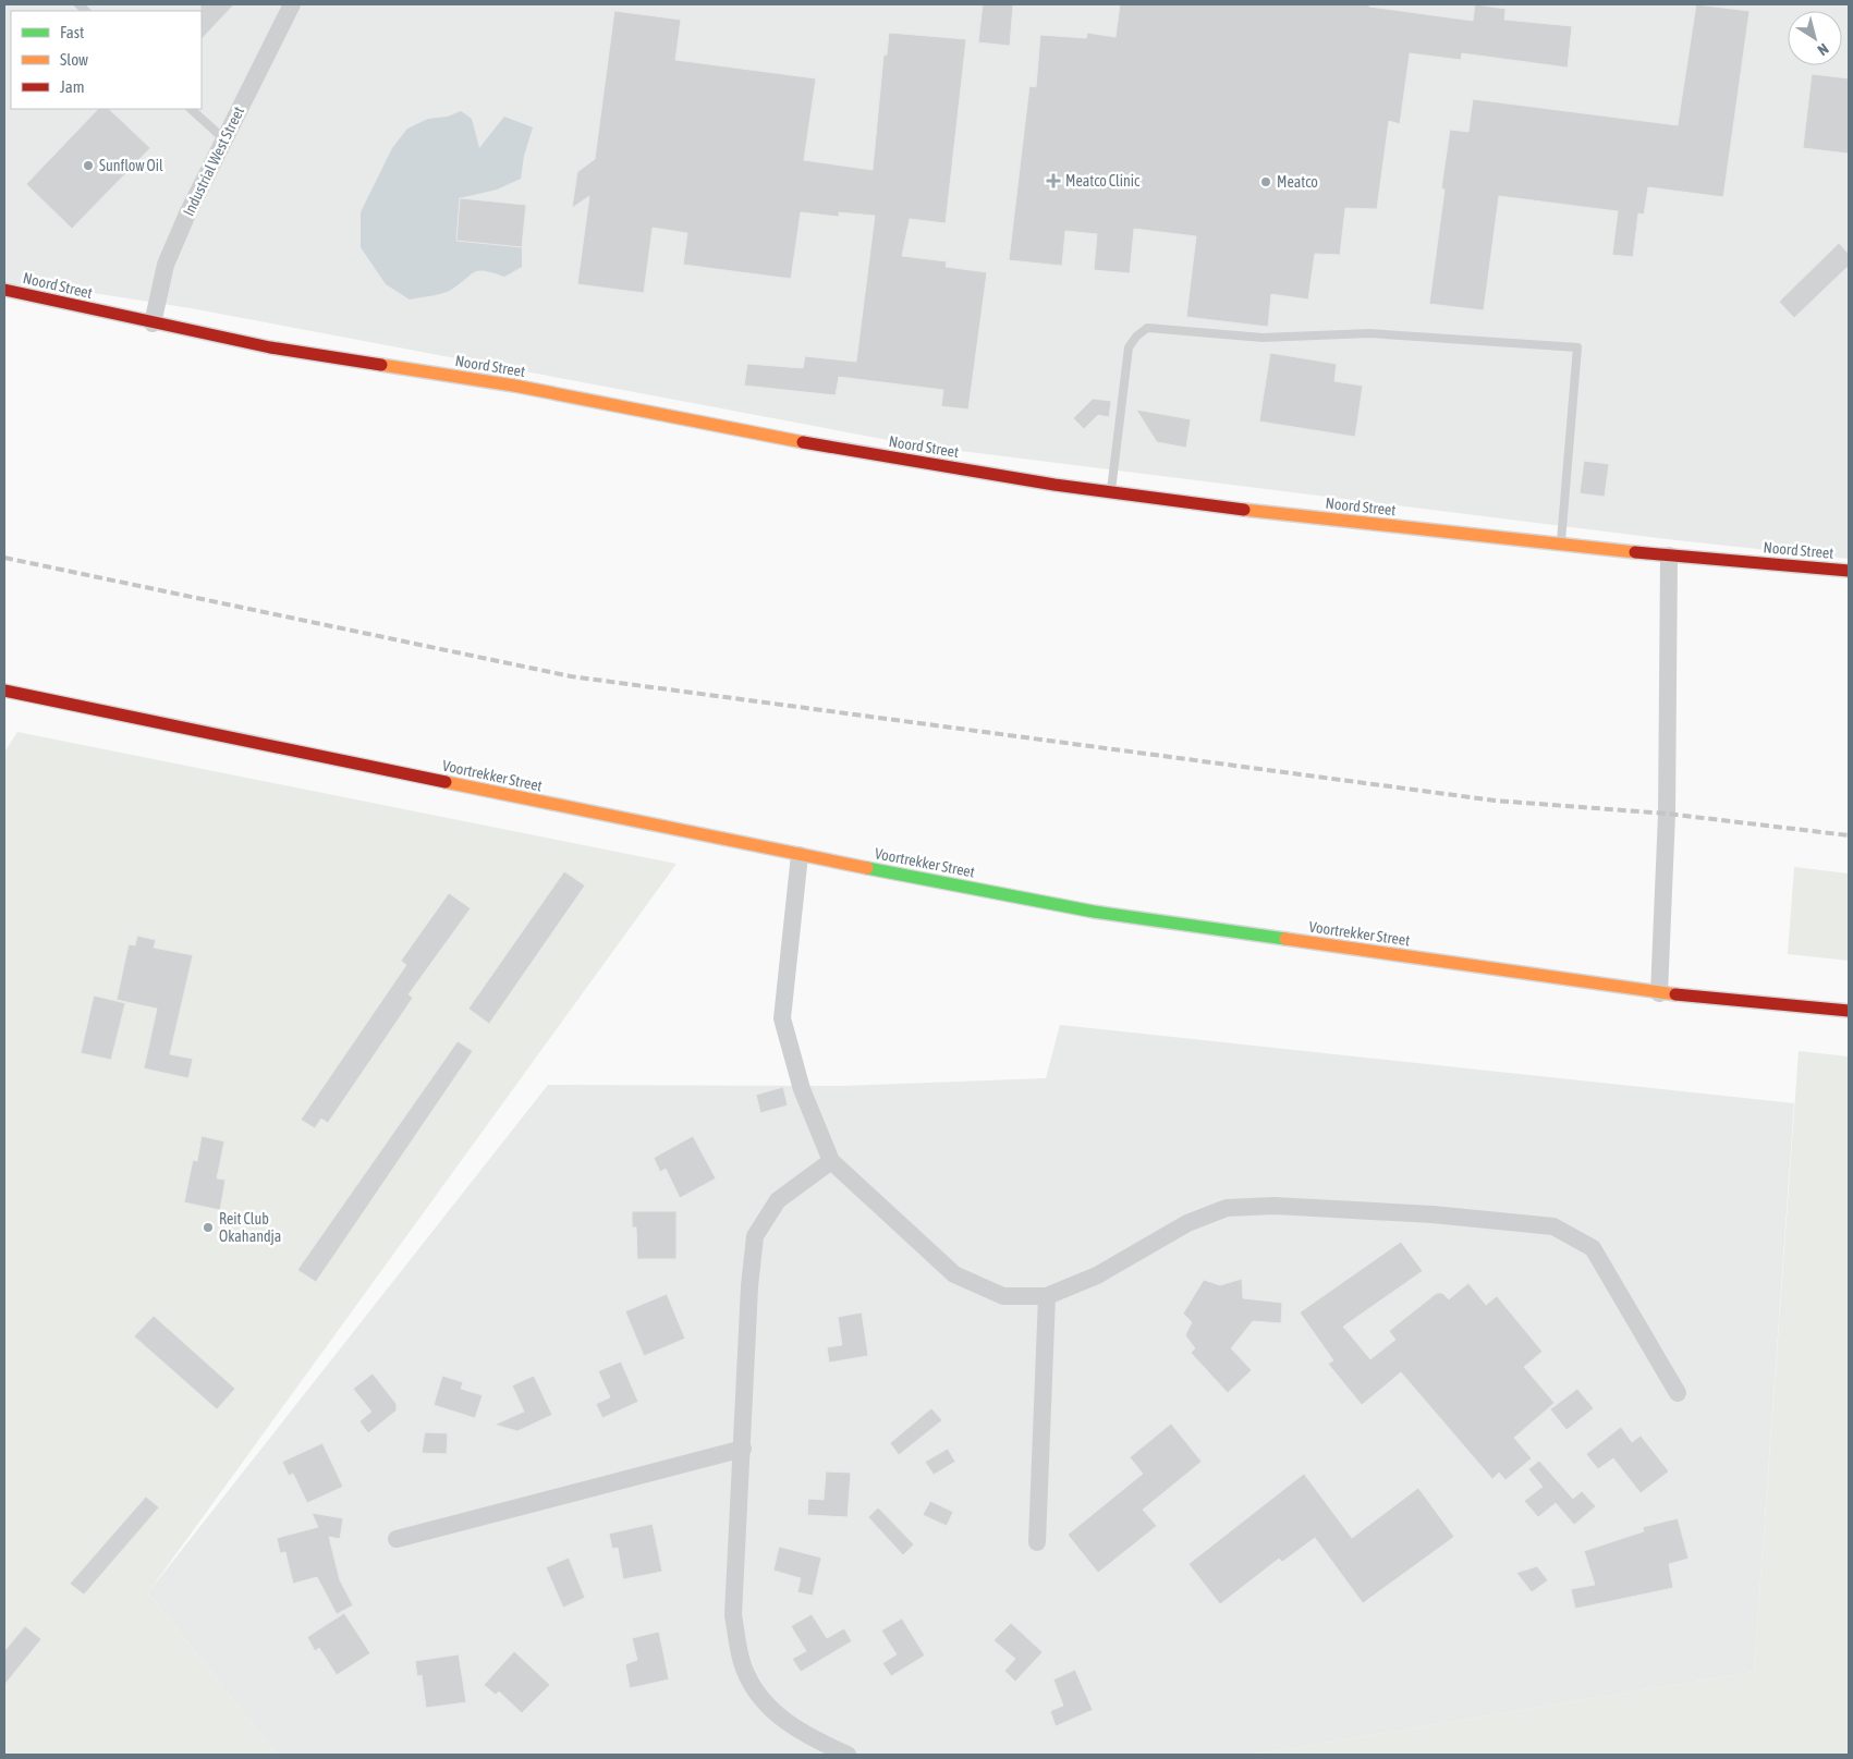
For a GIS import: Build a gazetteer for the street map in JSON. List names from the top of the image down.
{
  "streets": {
    "street": ["Industrial West Street", "Noord Street", "Voortrekker Street"]
  },
  "crossings": [
    ["Industrial West Street", "Noord Street"]
  ],
  "places": {
    "other": ["Sunflow Oil", "Meatco", "Reit Club Okahandja"],
    "health": ["Meatco Clinic"]
  },
  "legend": ["Fast", "Slow", "Jam"],
  "north": "bottom right"
}
